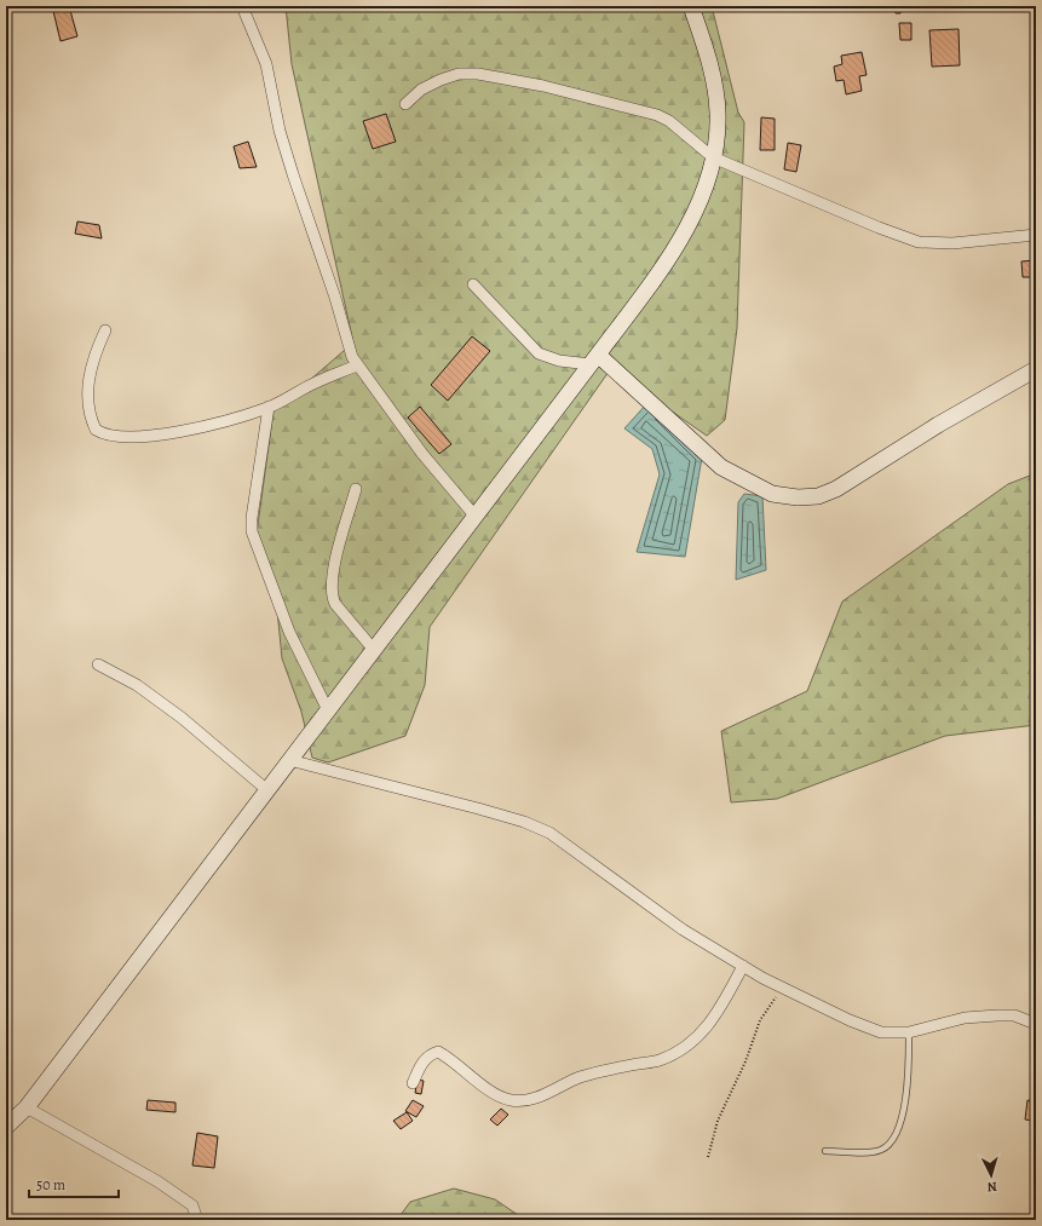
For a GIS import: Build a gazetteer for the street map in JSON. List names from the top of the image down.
{
  "scale_bar": "50 m",
  "north": "bottom"
}
